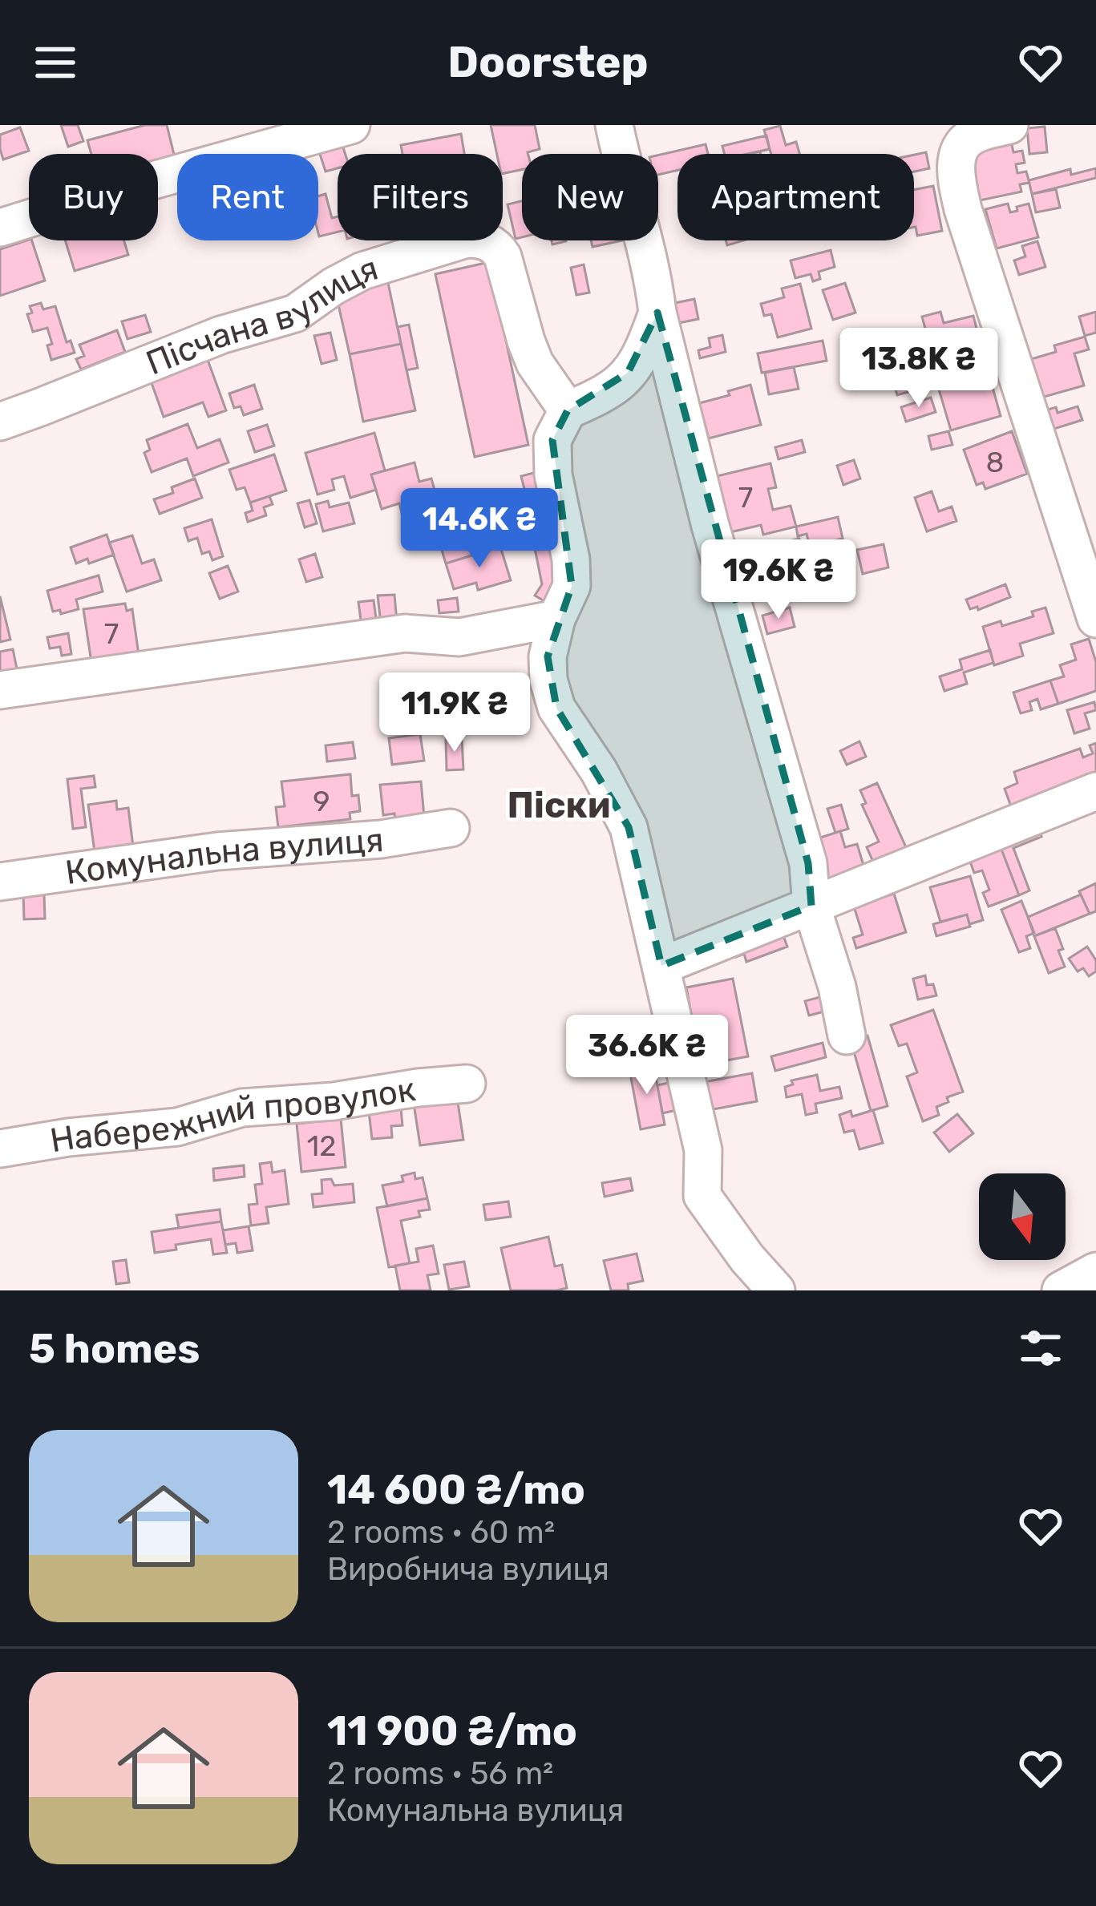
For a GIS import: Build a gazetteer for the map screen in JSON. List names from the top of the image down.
{
  "streets": {
    "street": ["Пісчана вулиця", "Комунальна вулиця", "Набережний провулок"]
  },
  "districts": ["Піски"],
  "house_numbers": [
    "8",
    "7",
    "7",
    "9",
    "12"
  ],
  "north": "bottom",
  "page": {
    "header": "Doorstep",
    "chip": [
      "Buy",
      "Rent",
      "Filters",
      "New",
      "Apartment"
    ],
    "price": [
      "13.8K ₴",
      "14.6K ₴",
      "19.6K ₴",
      "11.9K ₴",
      "36.6K ₴"
    ],
    "heading": "5 homes",
    "list": [
      {
        "name": "14 600 ₴/mo",
        "note": "2 rooms · 60 m² · Виробнича вулиця"
      },
      {
        "name": "11 900 ₴/mo",
        "note": "2 rooms · 56 m² · Комунальна вулиця"
      }
    ]
  }
}
